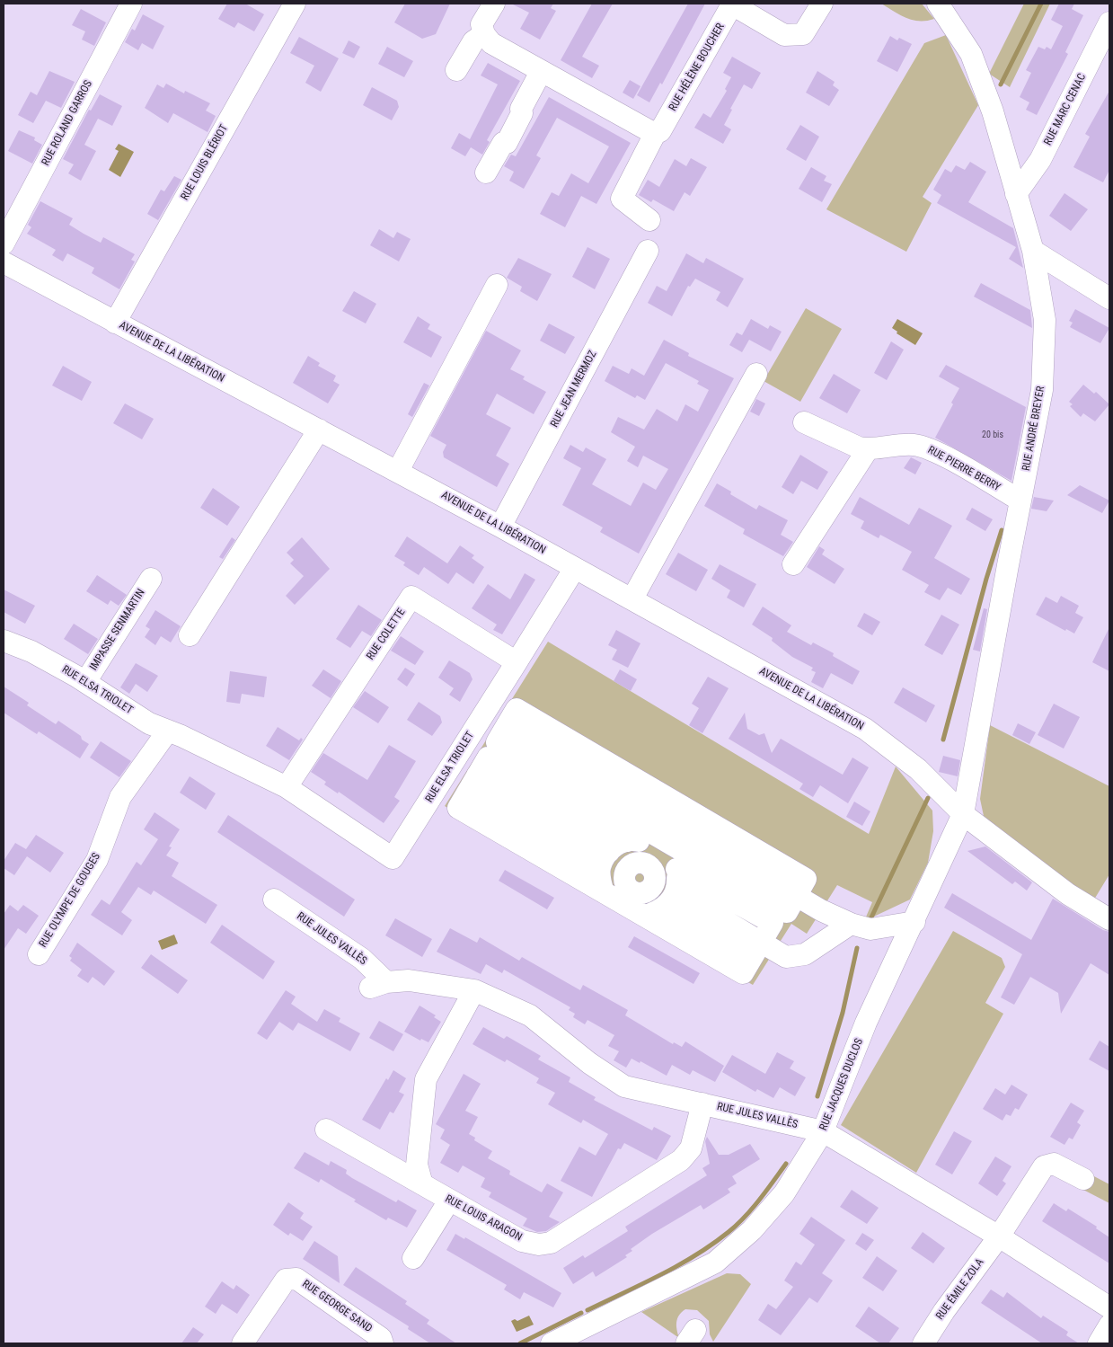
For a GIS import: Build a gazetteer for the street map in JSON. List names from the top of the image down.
{
  "streets": {
    "street": [
      "RUE HÉLÈNE BOUCHER",
      "RUE MARC CENAC",
      "RUE ROLAND GARROS",
      "RUE LOUIS BLÉRIOT",
      "AVENUE DE LA LIBÉRATION",
      "RUE JEAN MERMOZ",
      "RUE ANDRÉ BREYER",
      "RUE PIERRE BERRY",
      "IMPASSE SENMARTIN",
      "RUE COLETTE",
      "RUE ELSA TRIOLET",
      "RUE OLYMPE DE GOUGES",
      "RUE JULES VALLÈS",
      "RUE JACQUES DUCLOS",
      "RUE LOUIS ARAGON",
      "RUE ÉMILE ZOLA",
      "RUE GEORGE SAND"
    ]
  },
  "crossings": [
    ["RUE MARC CENAC", "RUE ANDRÉ BREYER"],
    ["RUE LOUIS BLÉRIOT", "AVENUE DE LA LIBÉRATION"],
    ["AVENUE DE LA LIBÉRATION", "RUE JEAN MERMOZ"],
    ["AVENUE DE LA LIBÉRATION", "RUE ANDRÉ BREYER"],
    ["AVENUE DE LA LIBÉRATION", "RUE ELSA TRIOLET"],
    ["AVENUE DE LA LIBÉRATION", "RUE JACQUES DUCLOS"],
    ["RUE ANDRÉ BREYER", "RUE PIERRE BERRY"],
    ["RUE ANDRÉ BREYER", "RUE JACQUES DUCLOS"],
    ["IMPASSE SENMARTIN", "RUE ELSA TRIOLET"],
    ["RUE COLETTE", "RUE ELSA TRIOLET"],
    ["RUE ELSA TRIOLET", "RUE OLYMPE DE GOUGES"],
    ["RUE JULES VALLÈS", "RUE JACQUES DUCLOS"],
    ["RUE JULES VALLÈS", "RUE LOUIS ARAGON"],
    ["RUE JULES VALLÈS", "RUE ÉMILE ZOLA"]
  ],
  "house_numbers": ["20 bis"]
}
